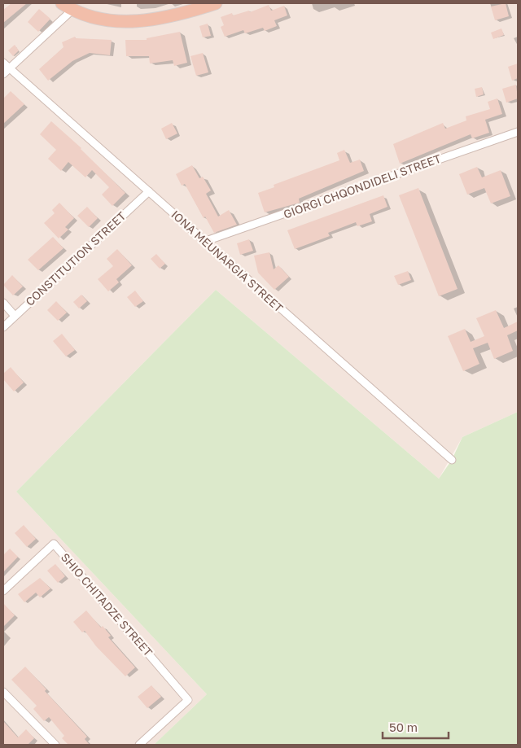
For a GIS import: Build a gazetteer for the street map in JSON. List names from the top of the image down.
{
  "streets": {
    "street": [
      "GIORGI CHQONDIDELI STREET",
      "CONSTITUTION STREET",
      "IONA MEUNARGIA STREET",
      "SHIO CHITADZE STREET"
    ]
  },
  "crossings": [
    ["GIORGI CHQONDIDELI STREET", "IONA MEUNARGIA STREET"],
    ["CONSTITUTION STREET", "IONA MEUNARGIA STREET"]
  ],
  "scale_bar": "50 m"
}
